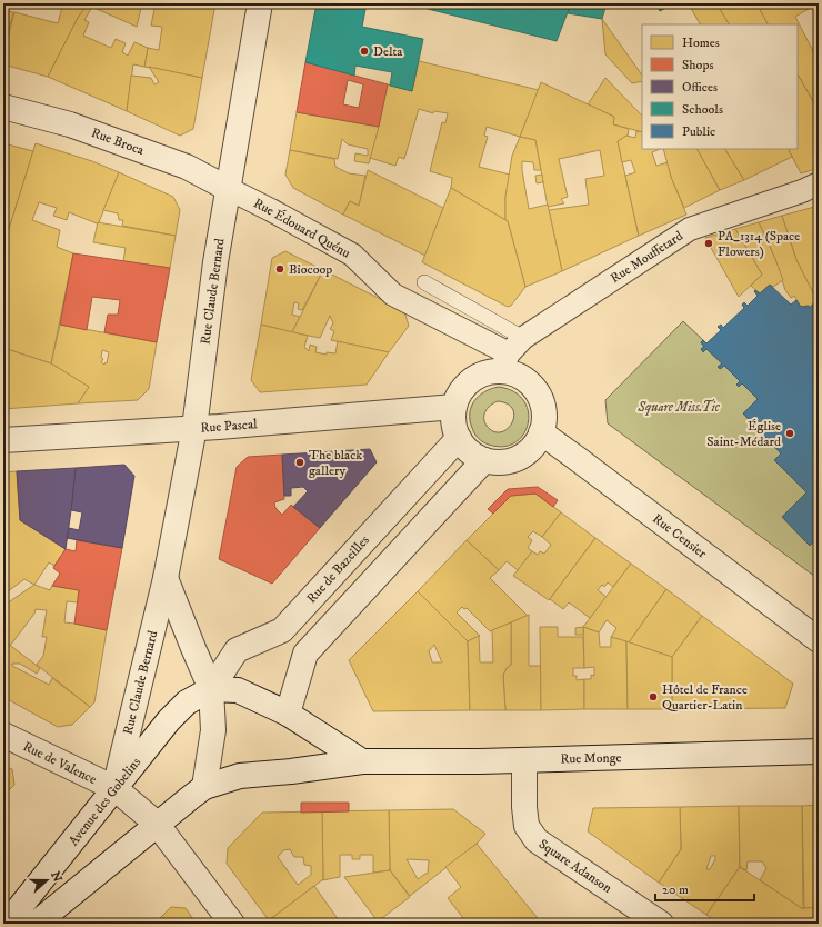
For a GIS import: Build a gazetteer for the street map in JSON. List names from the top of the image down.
{
  "streets": {
    "street": [
      "Rue Broca",
      "Rue Édouard Quénu",
      "Rue Mouffetard",
      "Rue Claude Bernard",
      "Rue Pascal",
      "Rue Censier",
      "Rue de Bazeilles",
      "Rue Monge",
      "Rue de Valence",
      "Avenue des Gobelins",
      "Square Adanson"
    ]
  },
  "crossings": [
    ["Rue Broca", "Rue Édouard Quénu"],
    ["Rue Broca", "Rue Claude Bernard"],
    ["Rue Édouard Quénu", "Rue Mouffetard"],
    ["Rue Édouard Quénu", "Rue Claude Bernard"],
    ["Rue Édouard Quénu", "Rue Pascal"],
    ["Rue Édouard Quénu", "Rue Censier"],
    ["Rue Édouard Quénu", "Rue de Bazeilles"],
    ["Rue Mouffetard", "Rue Pascal"],
    ["Rue Mouffetard", "Rue Censier"],
    ["Rue Mouffetard", "Rue de Bazeilles"],
    ["Rue Claude Bernard", "Rue Pascal"],
    ["Rue Claude Bernard", "Rue de Valence"],
    ["Rue Claude Bernard", "Avenue des Gobelins"],
    ["Rue Pascal", "Rue Censier"],
    ["Rue Pascal", "Rue de Bazeilles"],
    ["Rue Censier", "Rue de Bazeilles"],
    ["Rue de Bazeilles", "Avenue des Gobelins"],
    ["Rue Monge", "Square Adanson"],
    ["Rue de Valence", "Avenue des Gobelins"]
  ],
  "parks": ["Square Miss.Tic"],
  "places": [
    "Delta",
    "PA_1314 (Space Flowers)",
    "Biocoop",
    "Église Saint-Médard",
    "The black gallery",
    "Hôtel de France Quartier-Latin"
  ],
  "legend": [
    "Homes",
    "Shops",
    "Offices",
    "Schools",
    "Public"
  ],
  "scale_bar": "20 m",
  "north": "right"
}
